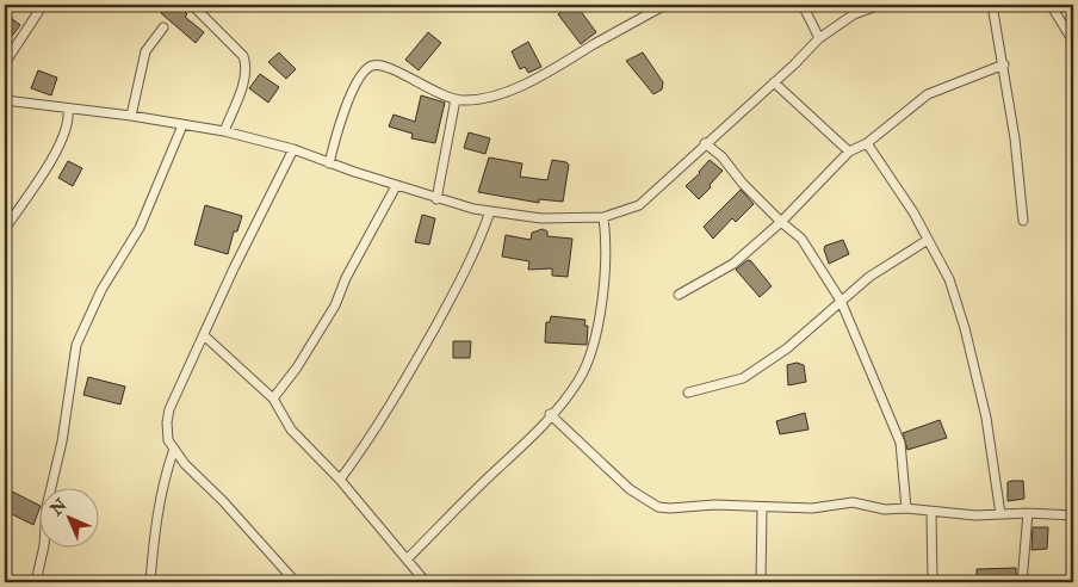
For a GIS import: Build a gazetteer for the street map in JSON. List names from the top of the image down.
{
  "north": "top left"
}
